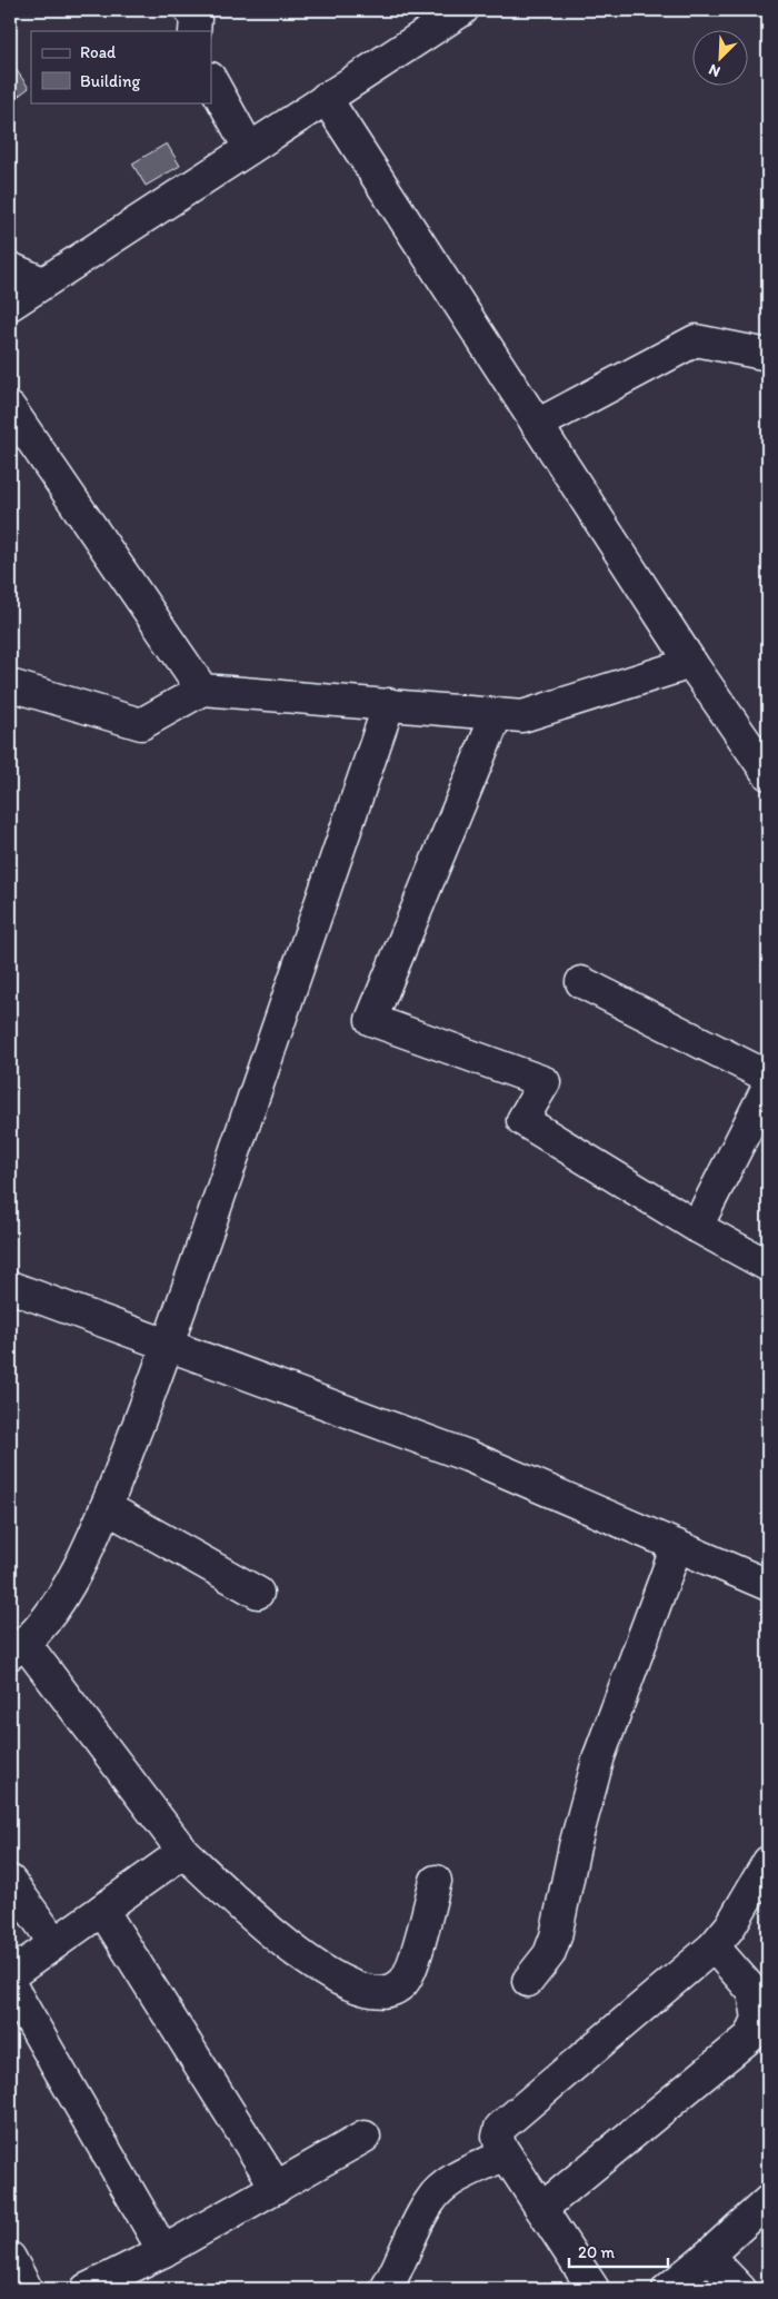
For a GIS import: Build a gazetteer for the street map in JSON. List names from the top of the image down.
{
  "legend": ["Road", "Building"],
  "scale_bar": "20 m",
  "north": "bottom left"
}
